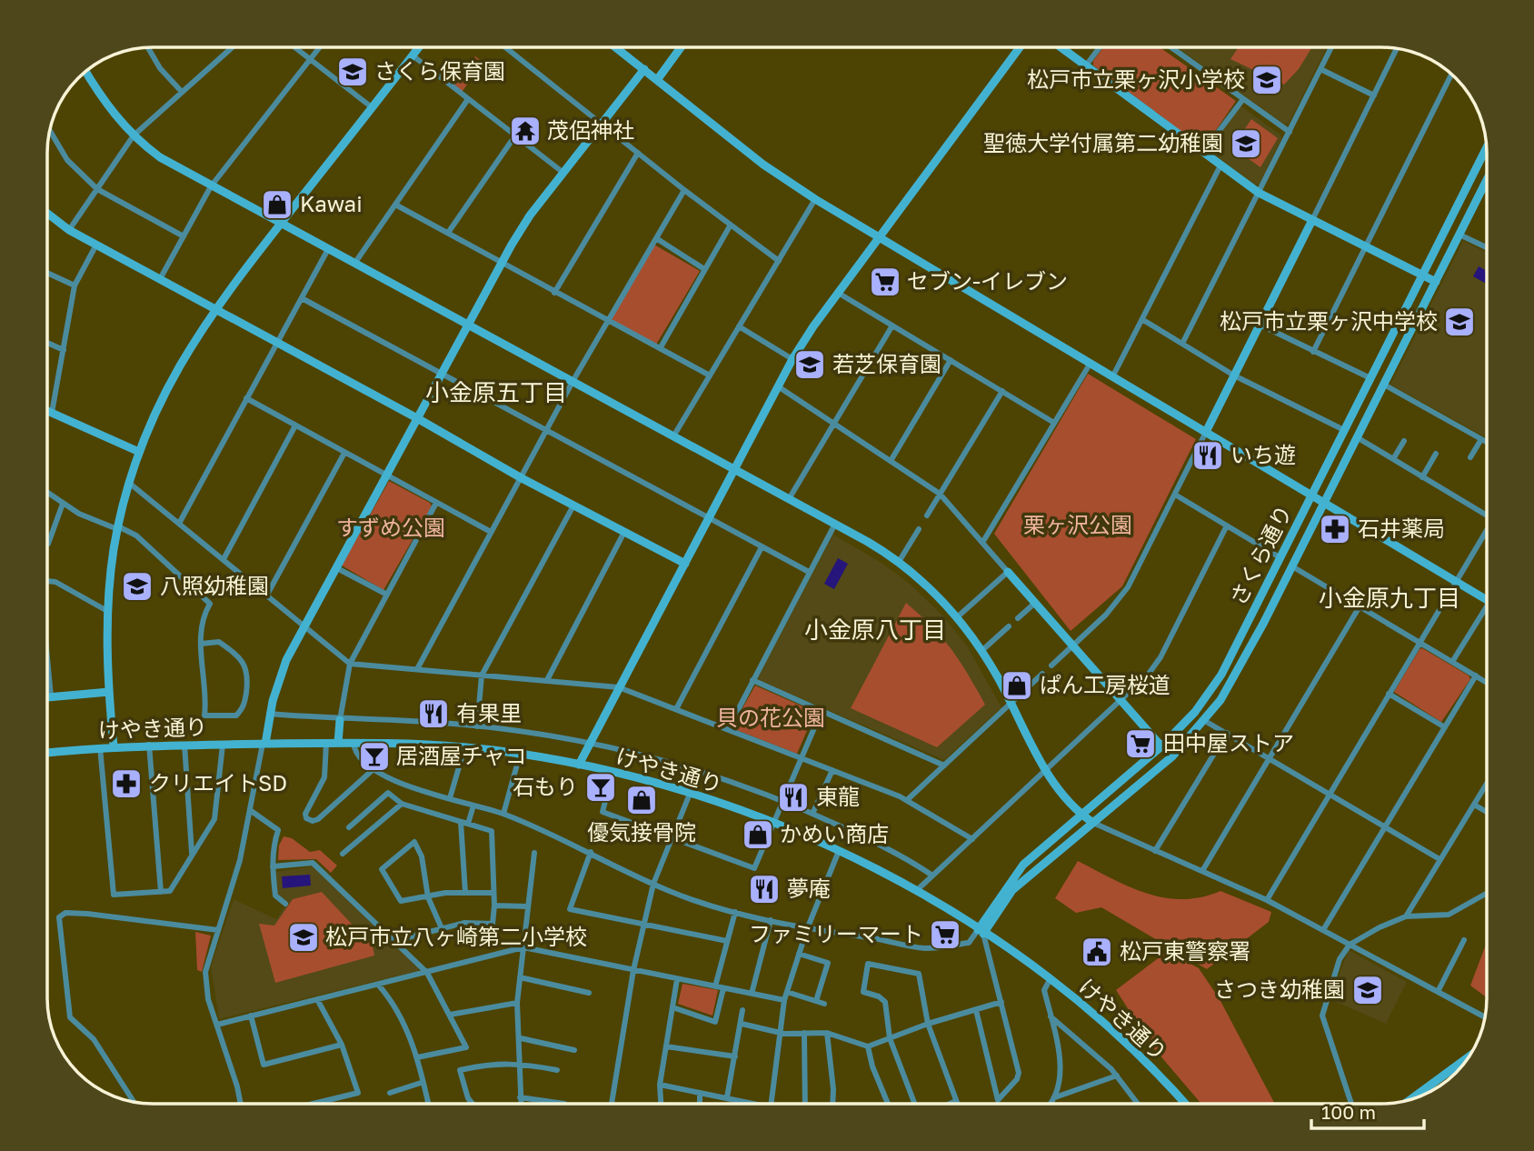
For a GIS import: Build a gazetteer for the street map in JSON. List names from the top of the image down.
{
  "streets": {
    "street": ["さくら通り", "けやき通り"]
  },
  "crossings": [
    ["さくら通り", "けやき通り"]
  ],
  "districts": ["小金原五丁目", "小金原九丁目", "小金原八丁目"],
  "parks": ["栗ヶ沢公園", "すずめ公園", "貝の花公園"],
  "places": {
    "school or university": [
      "さくら保育園",
      "松戸市立栗ヶ沢小学校",
      "聖徳大学付属第二幼稚園",
      "松戸市立栗ヶ沢中学校",
      "若芝保育園",
      "八照幼稚園",
      "松戸市立八ヶ崎第二小学校",
      "さつき幼稚園"
    ],
    "temple": ["茂侶神社"],
    "shop": [
      "Kawai",
      "ぱん工房桜道",
      "優気接骨院",
      "かめい商店"
    ],
    "supermarket": ["セブン-イレブン", "田中屋ストア", "ファミリーマート"],
    "restaurant": [
      "いち遊",
      "有果里",
      "東龍",
      "夢庵"
    ],
    "pharmacy": ["石井薬局", "クリエイトSD"],
    "bar": ["居酒屋チャコ", "石もり"],
    "public building": ["松戸東警察署"]
  },
  "scale_bar": "100 m"
}
